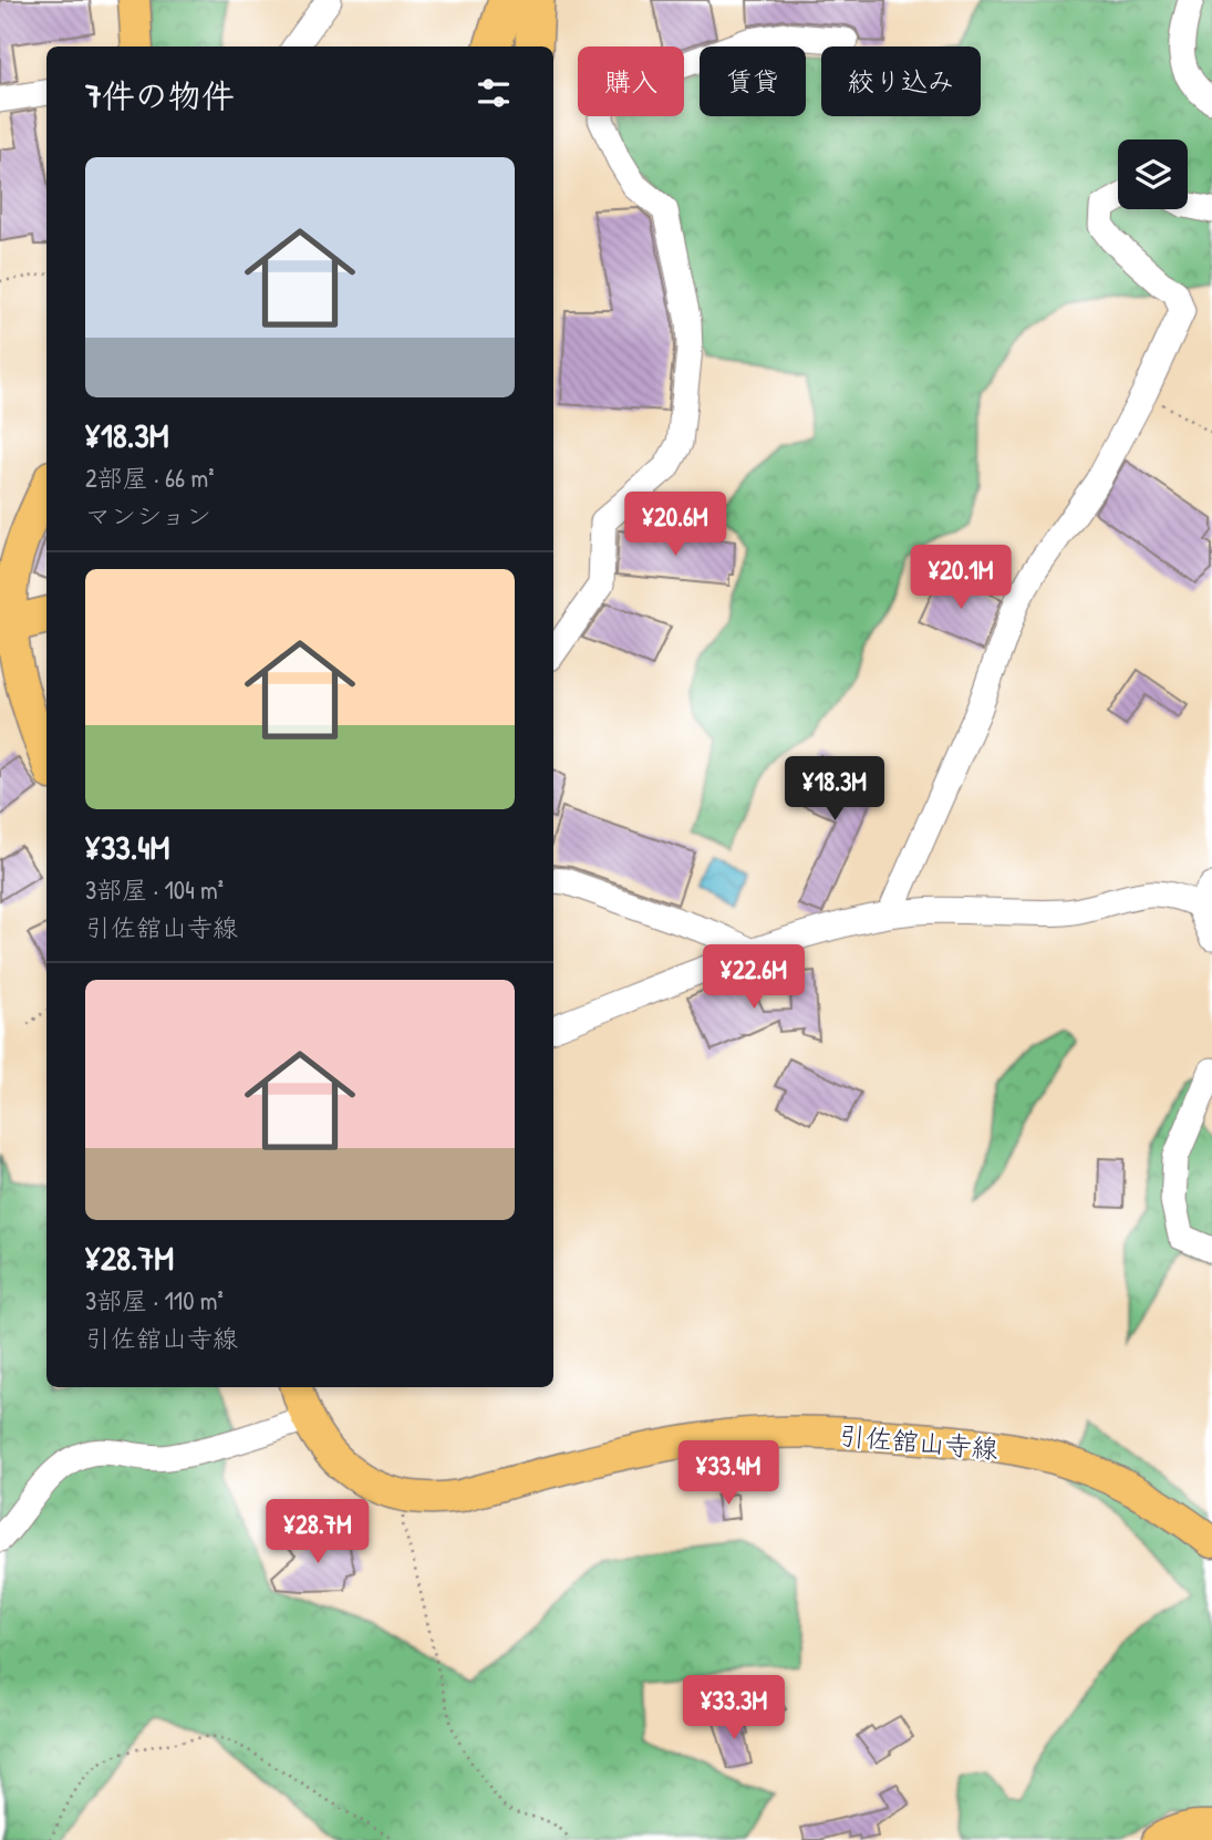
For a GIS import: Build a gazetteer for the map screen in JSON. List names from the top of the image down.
{
  "streets": {
    "main road": ["引佐舘山寺線"]
  },
  "page": {
    "chip": ["購入", "賃貸", "絞り込み"],
    "heading": "7件の物件",
    "list": [
      {
        "name": "¥18.3M",
        "note": "2部屋 · 66 m² · マンション"
      },
      {
        "name": "¥33.4M",
        "note": "3部屋 · 104 m² · 引佐舘山寺線"
      },
      {
        "name": "¥28.7M",
        "note": "3部屋 · 110 m² · 引佐舘山寺線"
      }
    ],
    "price": [
      "¥20.6M",
      "¥20.1M",
      "¥18.3M",
      "¥22.6M",
      "¥33.4M",
      "¥28.7M",
      "¥33.3M"
    ]
  }
}
